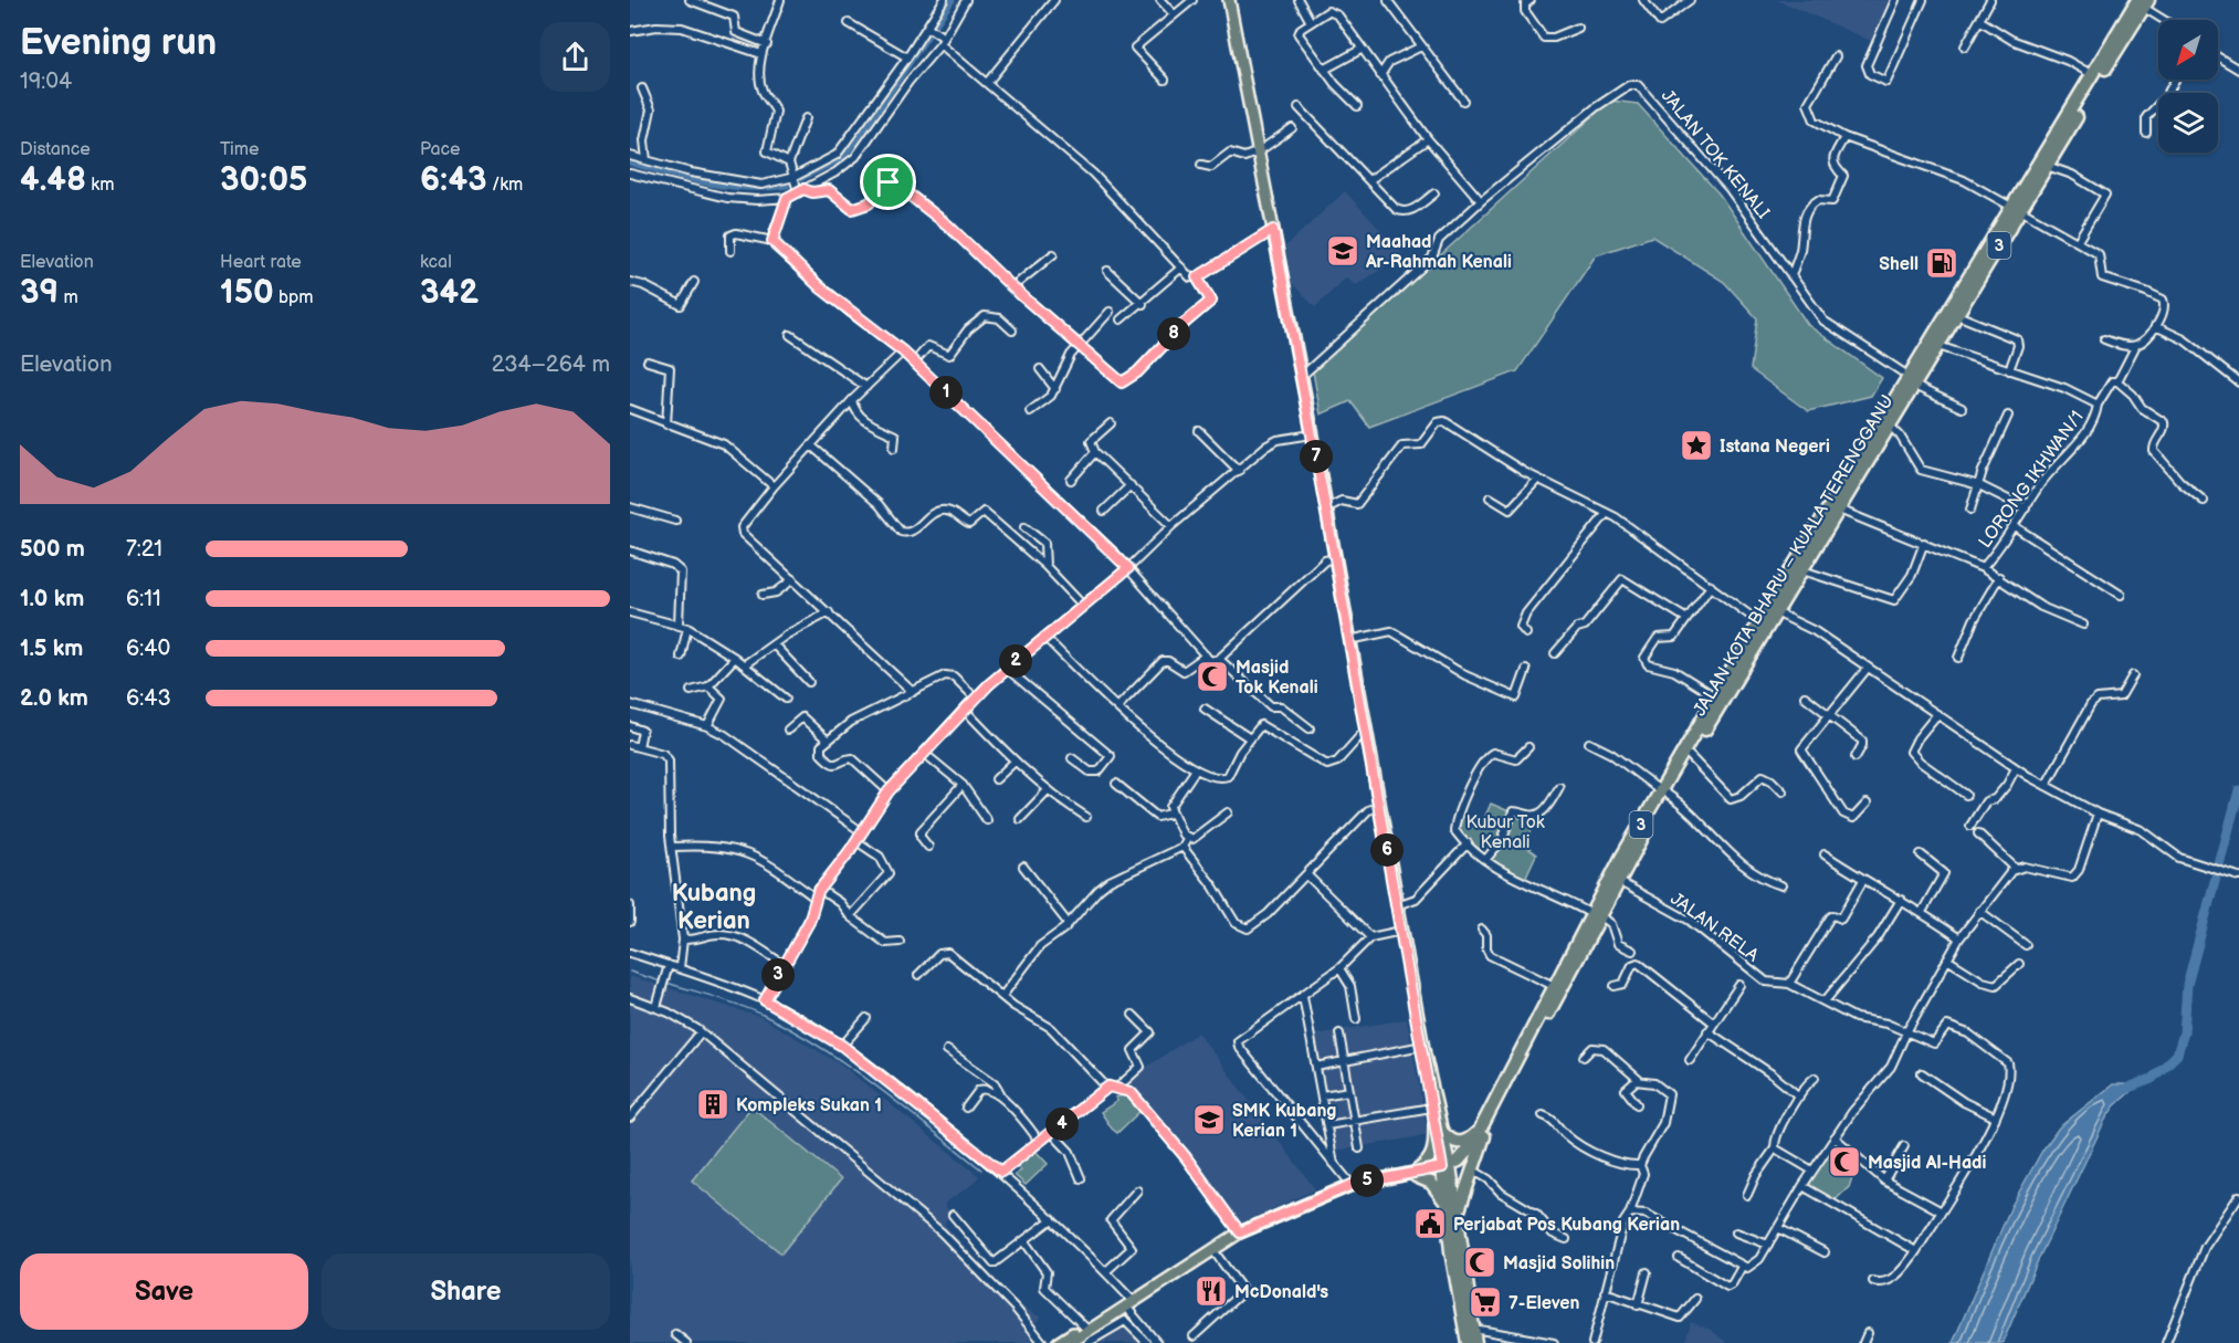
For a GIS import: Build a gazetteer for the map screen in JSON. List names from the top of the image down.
{
  "streets": {
    "highway": ["3", "JALAN KOTA BHARU – KUALA TERENGGANU"],
    "street": ["JALAN TOK KENALI", "LORONG IKHWAN/1", "JALAN RELA"]
  },
  "crossings": [
    ["JALAN TOK KENALI", "JALAN KOTA BHARU – KUALA TERENGGANU"],
    ["JALAN KOTA BHARU – KUALA TERENGGANU", "JALAN RELA"]
  ],
  "districts": ["Kubang Kerian"],
  "parks": ["Kubur Tok Kenali"],
  "places": {
    "school or university": ["Maahad Ar-Rahmah Kenali", "SMK Kubang Kerian 1"],
    "fuel station": ["Shell"],
    "place": ["Istana Negeri"],
    "mosque": ["Masjid Tok Kenali", "Masjid Al-Hadi", "Masjid Solihin"],
    "building": ["Kompleks Sukan 1"],
    "public building": ["Perjabat Pos Kubang Kerian"],
    "restaurant": ["McDonald's"],
    "supermarket": ["7-Eleven"]
  },
  "north": "bottom left",
  "page": {
    "heading": ["Evening run", "19:04"],
    "stats": [
      ["Distance", "4.48 km"],
      ["Time", "30:05"],
      ["Pace", "6:43 /km"],
      ["Elevation", "39 m"],
      ["Heart rate", "150 bpm"],
      ["kcal", "342"]
    ],
    "pins": [
      "8",
      "1",
      "7",
      "2",
      "6",
      "3",
      "4",
      "5"
    ],
    "chart": ["Elevation", "234–264 m"],
    "list": [
      {
        "name": "500 m",
        "note": "7:21"
      },
      {
        "name": "1.0 km",
        "note": "6:11"
      },
      {
        "name": "1.5 km",
        "note": "6:40"
      },
      {
        "name": "2.0 km",
        "note": "6:43"
      }
    ],
    "buttons": ["Save", "Share"]
  }
}
